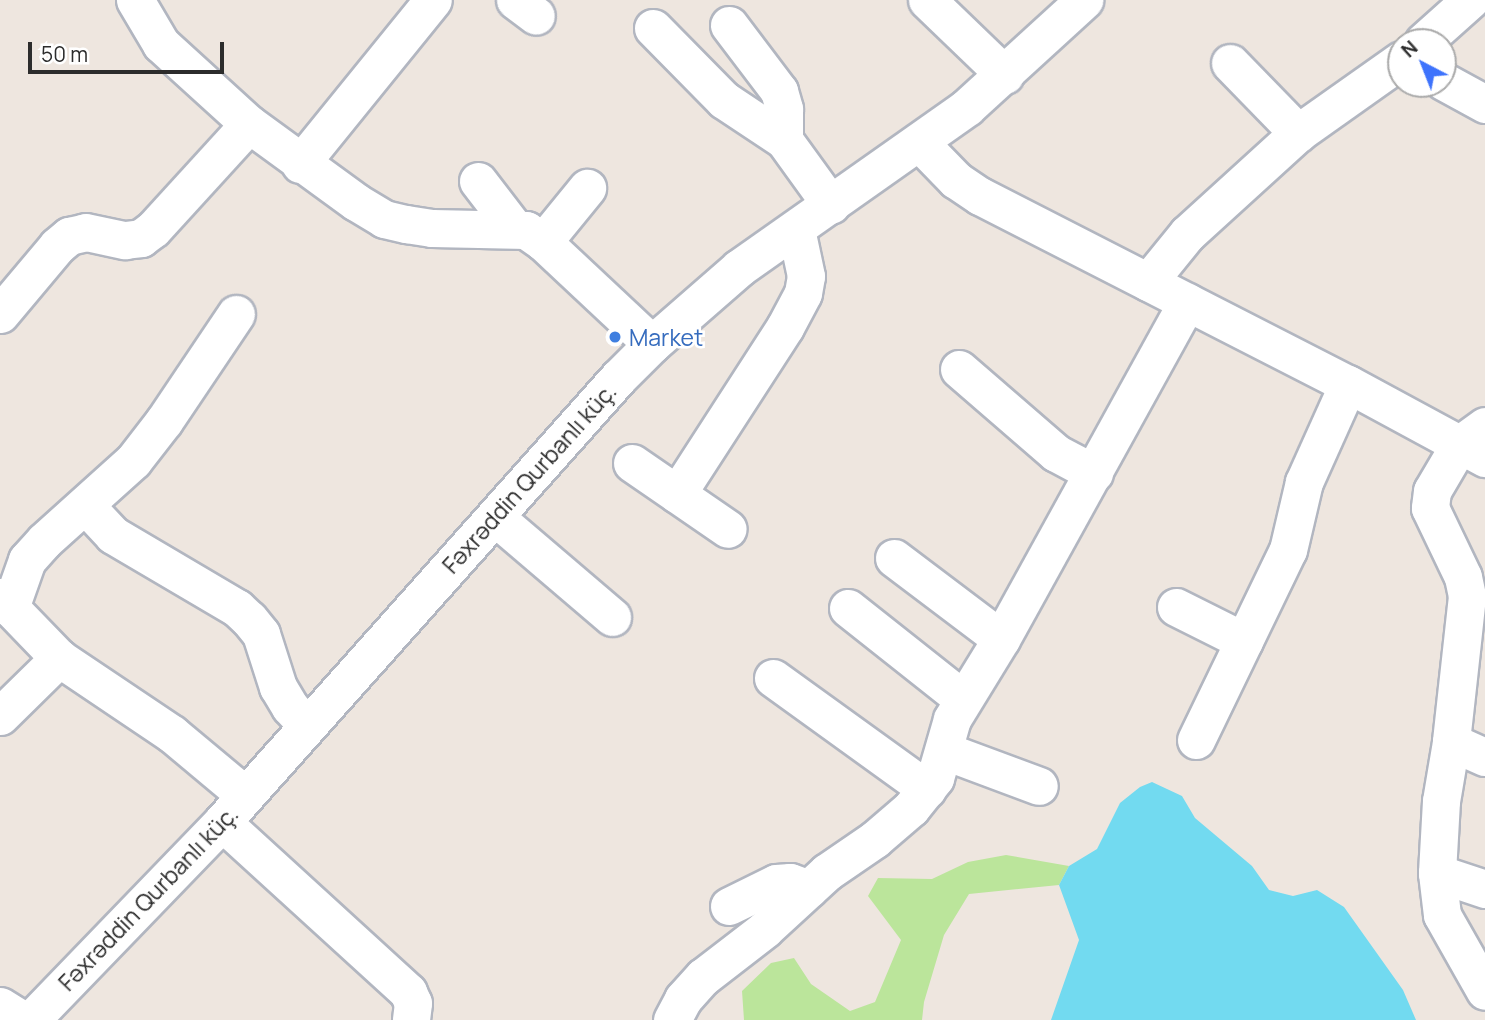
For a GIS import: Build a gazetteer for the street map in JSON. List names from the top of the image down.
{
  "streets": {
    "street": ["Fəxrəddin Qurbanlı küç."]
  },
  "places": ["Market"],
  "scale_bar": "50 m",
  "north": "top left"
}
